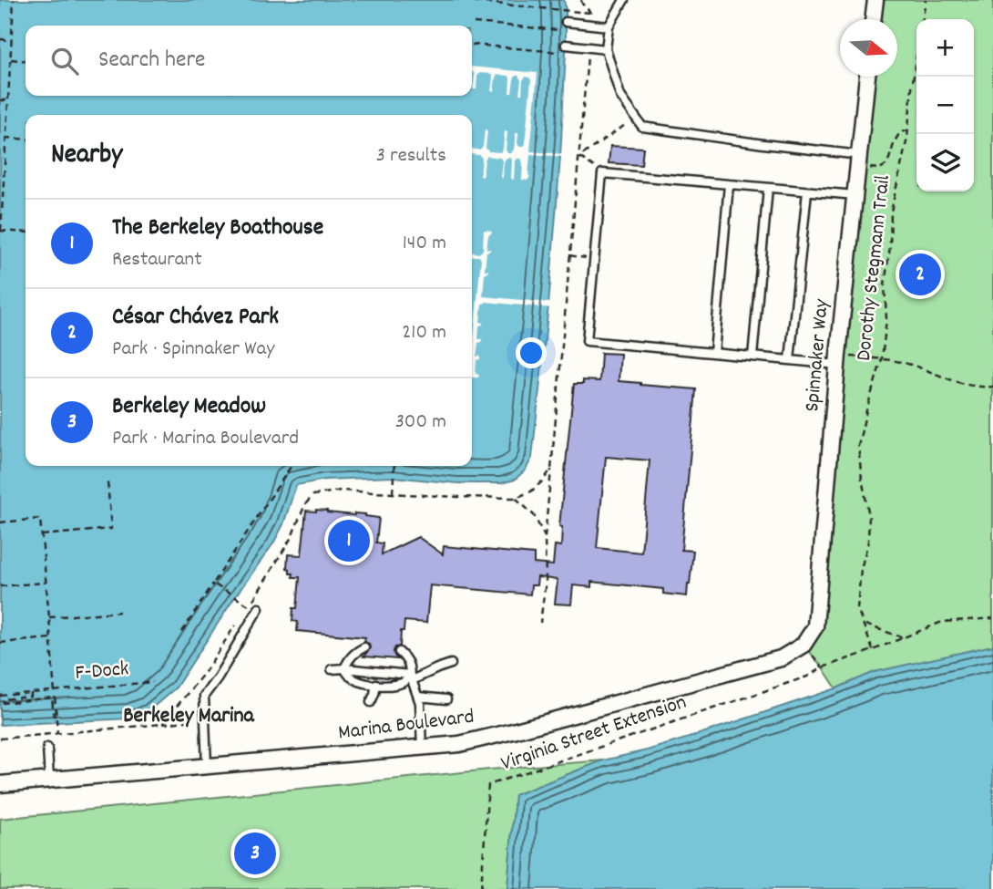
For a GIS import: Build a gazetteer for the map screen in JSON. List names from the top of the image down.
{
  "streets": {
    "street": ["Spinnaker Way", "Marina Boulevard"],
    "path": ["Dorothy Stegmann Trail", "F-Dock", "Virginia Street Extension"]
  },
  "crossings": [
    ["Spinnaker Way", "Marina Boulevard"]
  ],
  "districts": ["Berkeley Marina"],
  "north": "right",
  "page": {
    "map_buttons": ["+", "−"],
    "search": "Search here",
    "heading": ["Nearby", "3 results"],
    "list": [
      {
        "mark": "1",
        "name": "The Berkeley Boathouse",
        "note": "Restaurant",
        "value": "140 m"
      },
      {
        "mark": "2",
        "name": "César Chávez Park",
        "note": "Park · Spinnaker Way",
        "value": "210 m"
      },
      {
        "mark": "3",
        "name": "Berkeley Meadow",
        "note": "Park · Marina Boulevard",
        "value": "300 m"
      }
    ],
    "pins": ["2", "1", "3"]
  }
}
